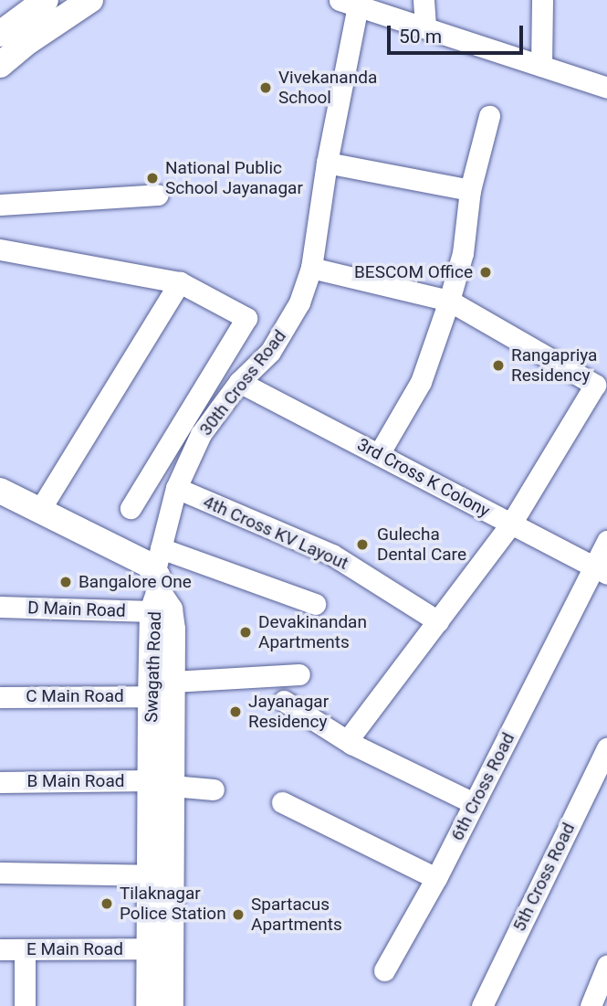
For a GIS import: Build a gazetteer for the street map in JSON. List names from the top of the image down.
{
  "streets": {
    "main road": ["Swagath Road"],
    "street": [
      "30th Cross Road",
      "3rd Cross K Colony",
      "4th Cross KV Layout",
      "D Main Road",
      "C Main Road",
      "B Main Road",
      "6th Cross Road",
      "5th Cross Road",
      "E Main Road"
    ]
  },
  "crossings": [
    ["30th Cross Road", "3rd Cross K Colony"],
    ["30th Cross Road", "4th Cross KV Layout"],
    ["30th Cross Road", "D Main Road"],
    ["30th Cross Road", "Swagath Road"],
    ["3rd Cross K Colony", "6th Cross Road"],
    ["D Main Road", "Swagath Road"],
    ["Swagath Road", "C Main Road"],
    ["Swagath Road", "B Main Road"],
    ["Swagath Road", "E Main Road"]
  ],
  "places": [
    "Vivekananda School",
    "National Public School Jayanagar",
    "BESCOM Office",
    "Rangapriya Residency",
    "Gulecha Dental Care",
    "Bangalore One",
    "Devakinandan Apartments",
    "Jayanagar Residency",
    "Tilaknagar Police Station",
    "Spartacus Apartments"
  ],
  "scale_bar": "50 m"
}
